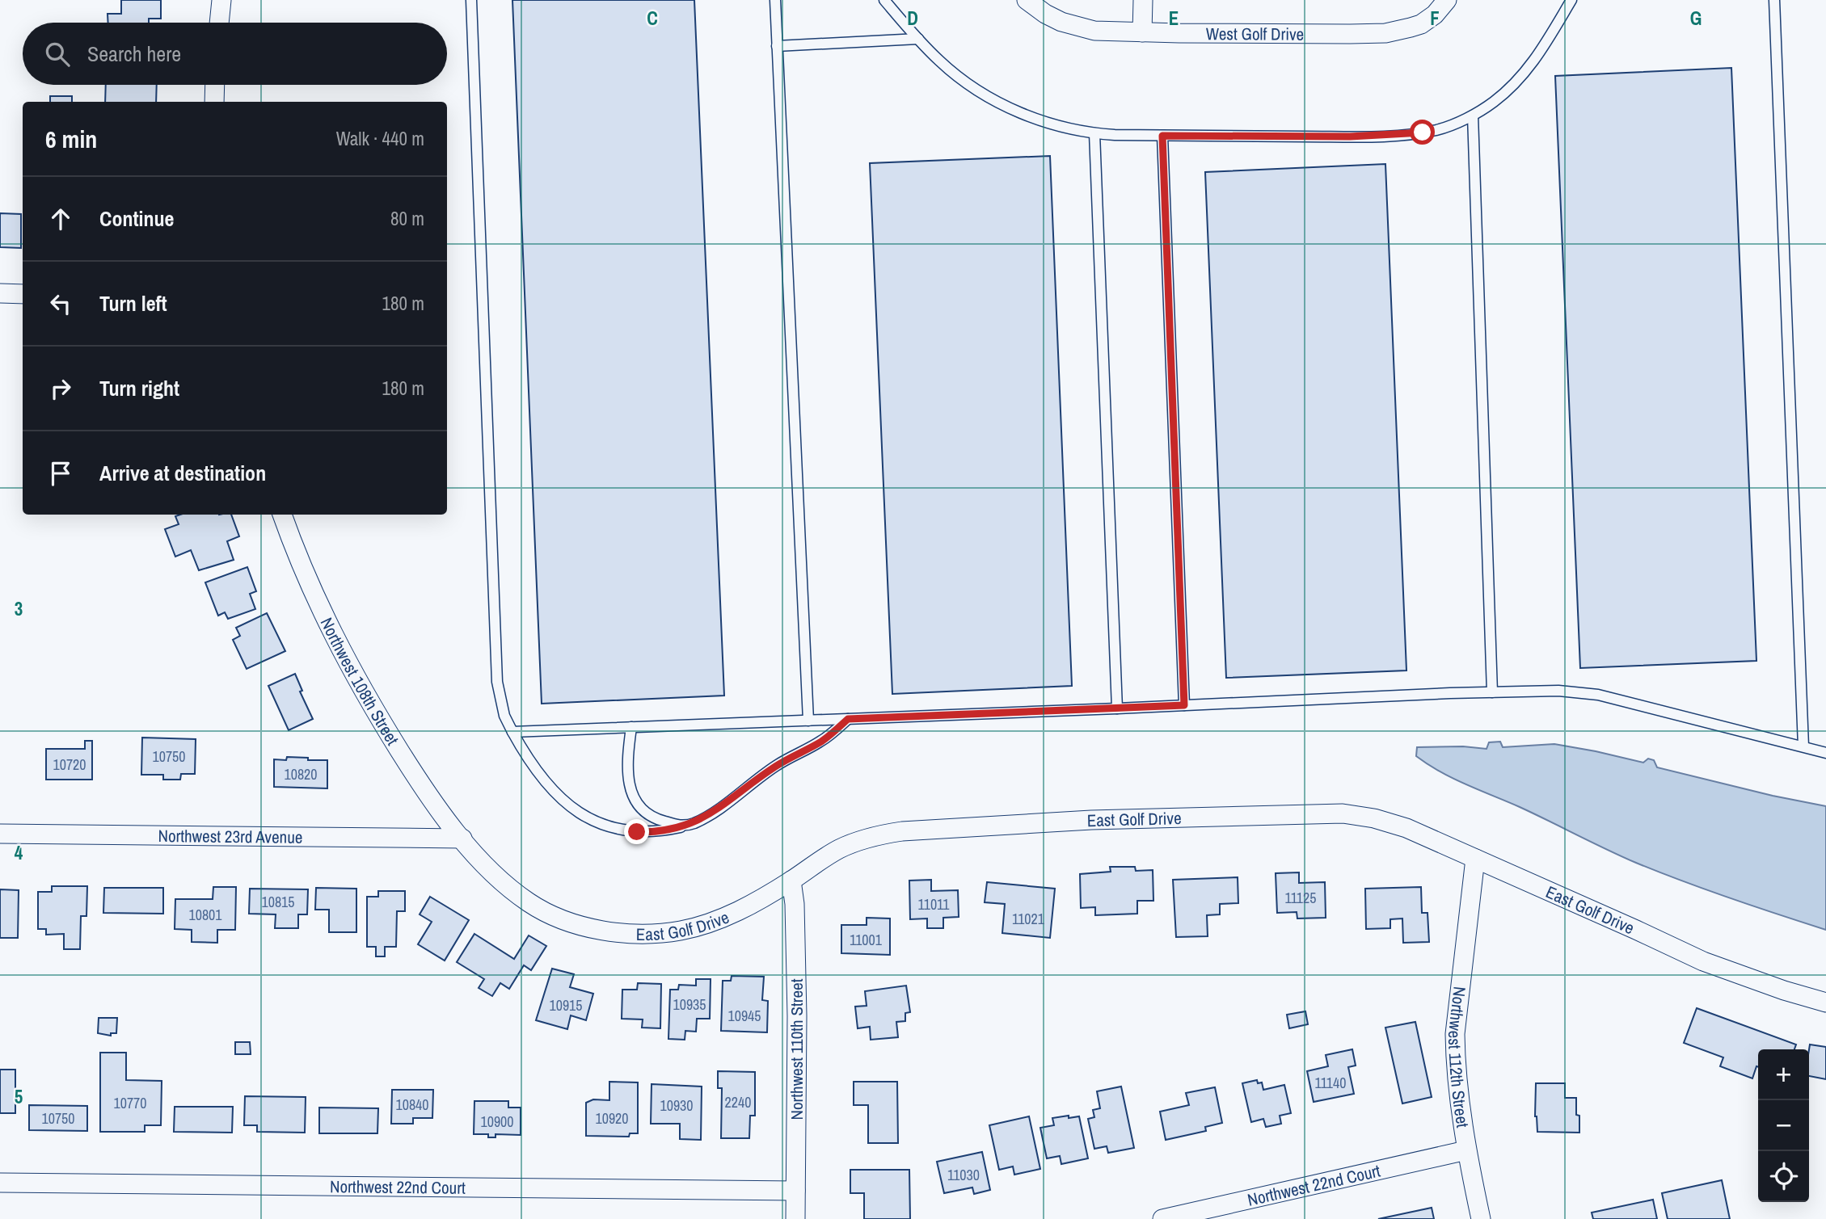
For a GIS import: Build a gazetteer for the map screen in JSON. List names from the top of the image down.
{
  "streets": {
    "street": [
      "West Golf Drive",
      "Northwest 108th Street",
      "East Golf Drive",
      "Northwest 23rd Avenue",
      "Northwest 110th Street",
      "Northwest 112th Street",
      "Northwest 22nd Court"
    ]
  },
  "crossings": [
    ["Northwest 108th Street", "East Golf Drive"],
    ["Northwest 108th Street", "Northwest 23rd Avenue"],
    ["East Golf Drive", "Northwest 23rd Avenue"],
    ["East Golf Drive", "Northwest 110th Street"],
    ["East Golf Drive", "Northwest 112th Street"],
    ["Northwest 110th Street", "Northwest 22nd Court"],
    ["Northwest 112th Street", "Northwest 22nd Court"]
  ],
  "house_numbers": [
    "10750",
    "10720",
    "10820",
    "11125",
    "10815",
    "11011",
    "10801",
    "11021",
    "11001",
    "10935",
    "10915",
    "10945",
    "11140",
    "2240",
    "10770",
    "10840",
    "10930",
    "10750",
    "10920",
    "10900",
    "11030"
  ],
  "page": {
    "search": "Search here",
    "heading": ["6 min", "Walk · 440 m"],
    "list": [
      ["Continue", "80 m"],
      ["Turn left", "180 m"],
      ["Turn right", "180 m"],
      "Arrive at destination"
    ],
    "map_buttons": ["+", "−"]
  },
  "grid": {
    "columns": [
      "C",
      "D",
      "E",
      "F",
      "G"
    ],
    "rows": ["3", "4", "5"]
  }
}
